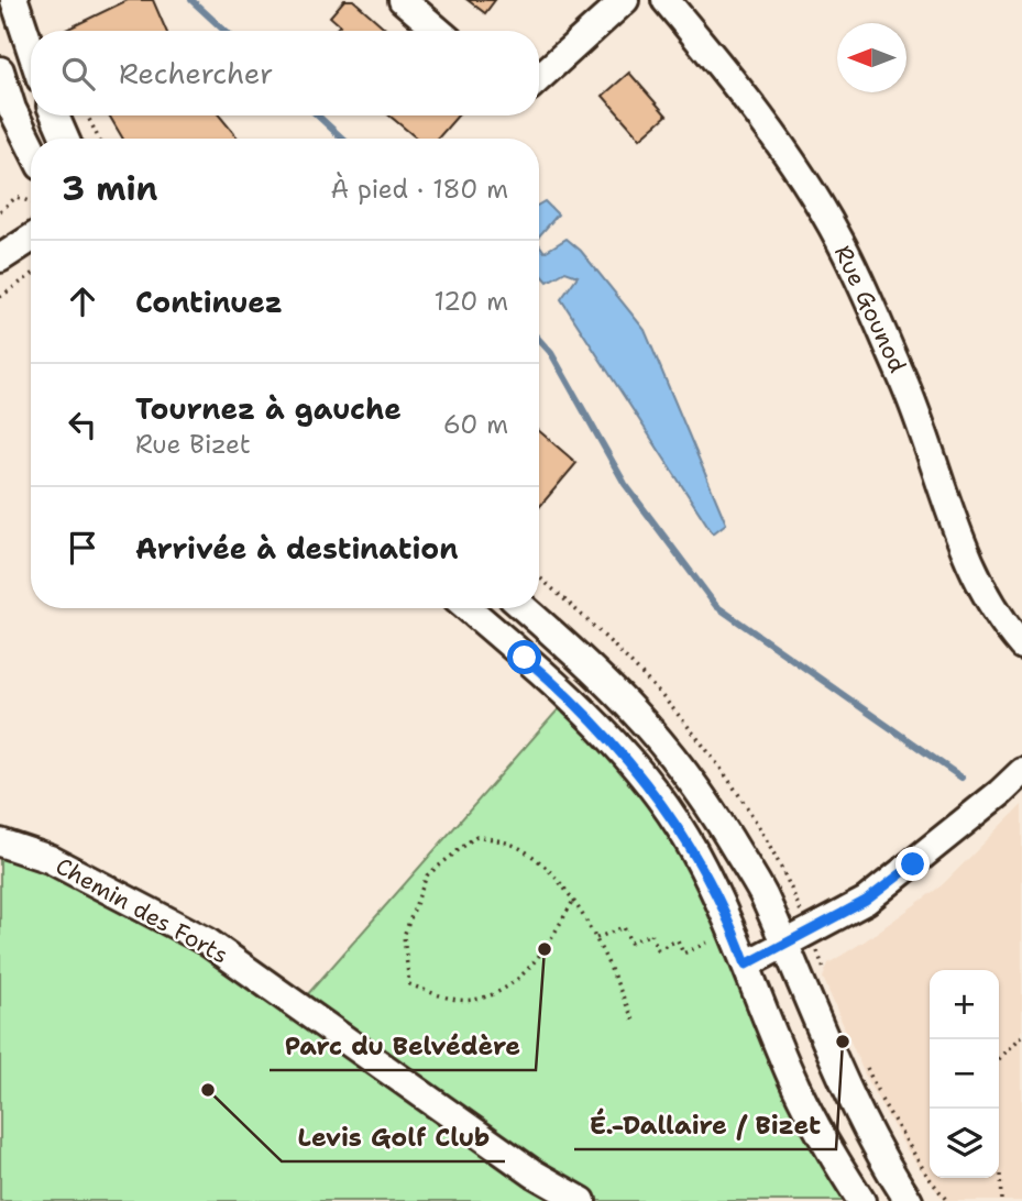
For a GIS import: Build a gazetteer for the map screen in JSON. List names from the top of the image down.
{
  "streets": {
    "street": ["Rue Gounod", "Chemin des Forts"]
  },
  "places": ["Parc du Belvédère", "É.-Dallaire / Bizet", "Levis Golf Club"],
  "north": "left",
  "page": {
    "search": "Rechercher",
    "heading": ["3 min", "À pied · 180 m"],
    "list": [
      ["Continuez", "120 m"],
      ["Tournez à gauche", "Rue Bizet", "60 m"],
      "Arrivée à destination"
    ],
    "map_buttons": ["+", "−"]
  }
}
